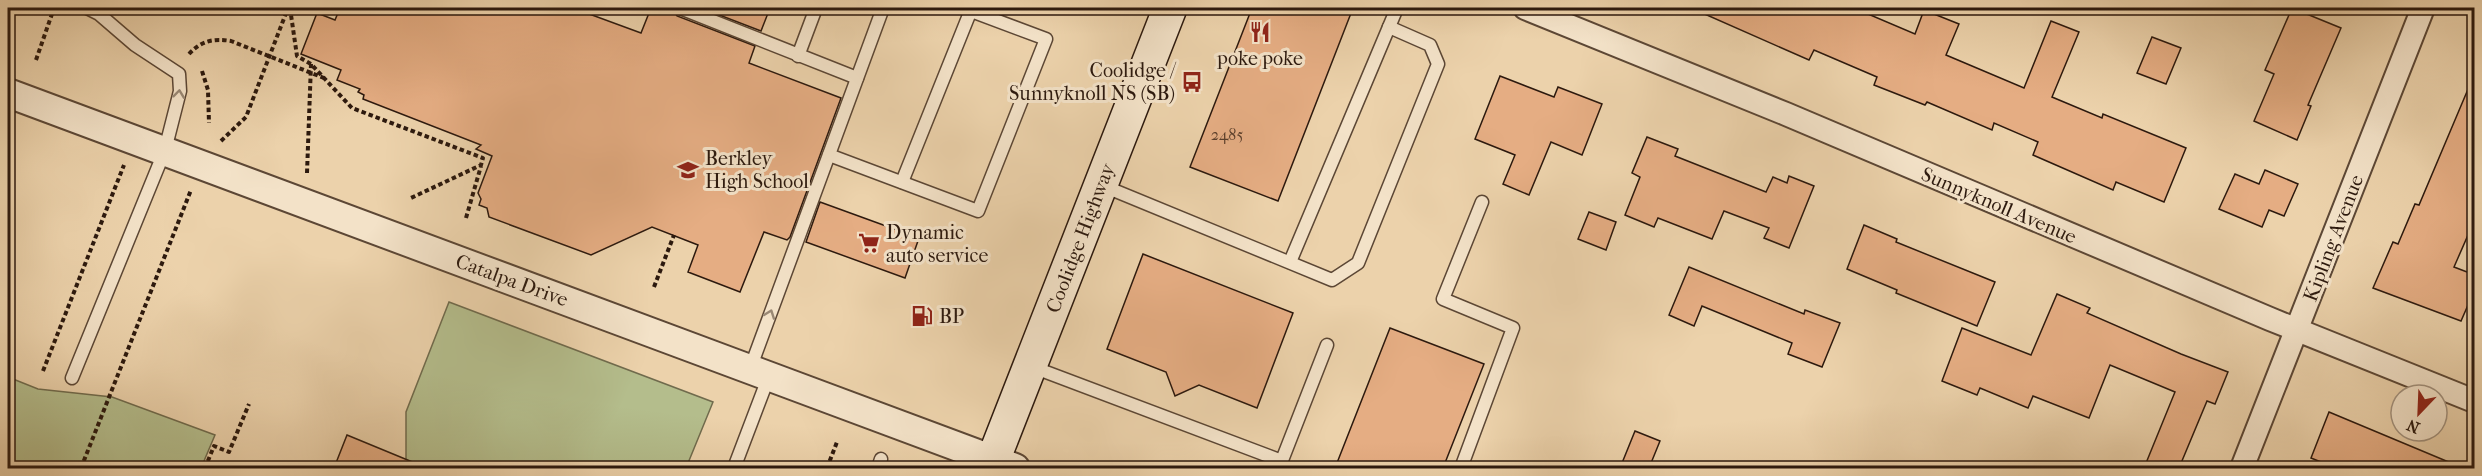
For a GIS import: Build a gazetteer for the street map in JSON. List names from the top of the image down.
{
  "streets": {
    "main road": ["Coolidge Highway"],
    "street": ["Sunnyknoll Avenue", "Kipling Avenue", "Catalpa Drive"]
  },
  "crossings": [
    ["Sunnyknoll Avenue", "Kipling Avenue"],
    ["Coolidge Highway", "Catalpa Drive"]
  ],
  "places": {
    "restaurant": ["poke poke"],
    "bus stop": ["Coolidge / Sunnyknoll NS (SB)"],
    "school or university": ["Berkley High School"],
    "supermarket": ["Dynamic auto service"],
    "fuel station": ["BP"]
  },
  "house_numbers": ["2485"],
  "north": "bottom left"
}
